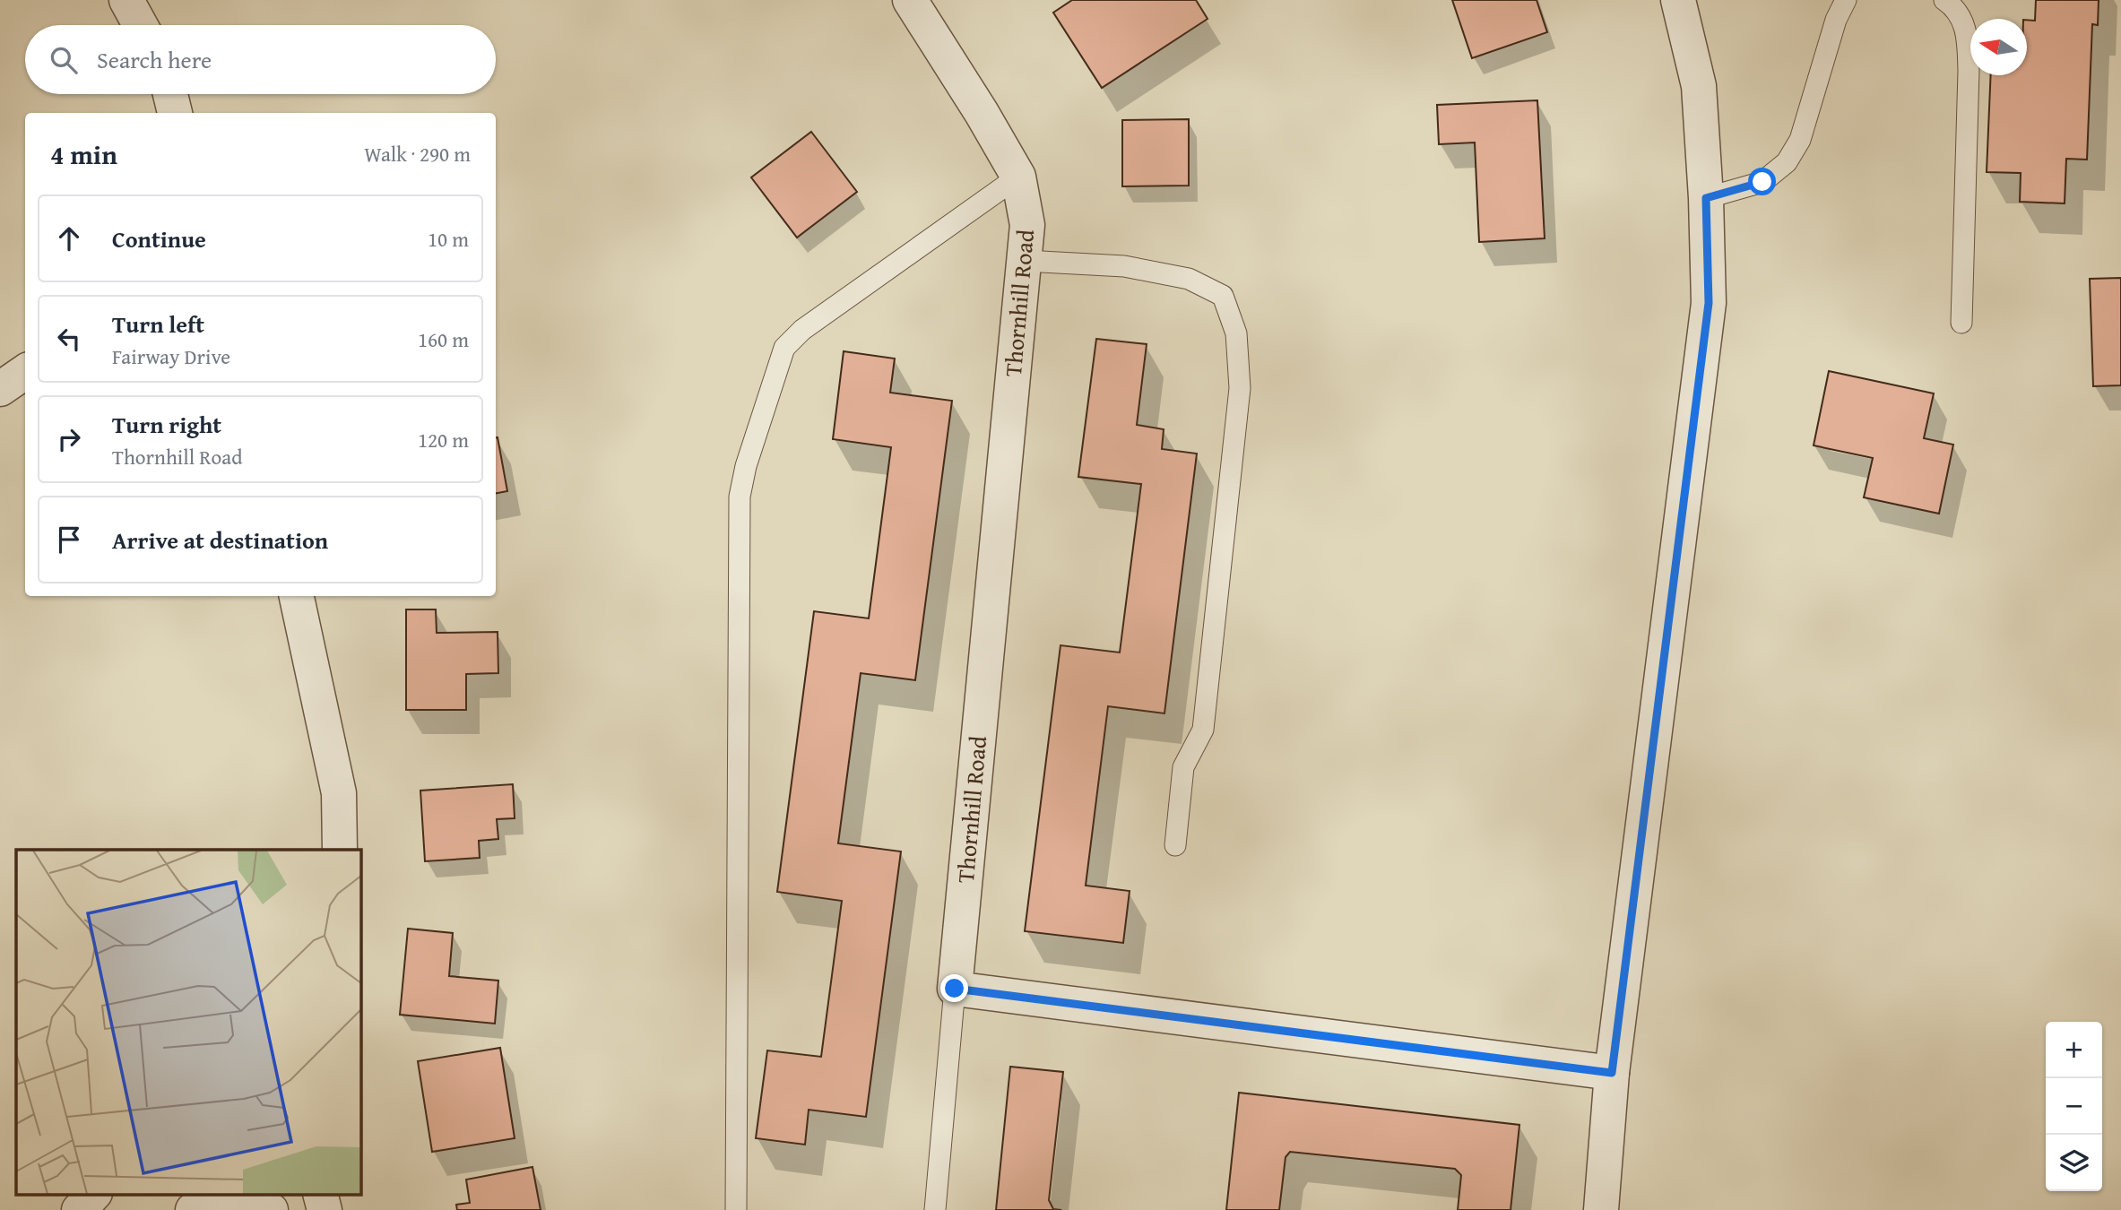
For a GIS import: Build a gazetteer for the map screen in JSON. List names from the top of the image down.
{
  "streets": {
    "street": ["Thornhill Road"]
  },
  "north": "left",
  "page": {
    "search": "Search here",
    "heading": ["4 min", "Walk · 290 m"],
    "list": [
      ["Continue", "10 m"],
      ["Turn left", "Fairway Drive", "160 m"],
      ["Turn right", "Thornhill Road", "120 m"],
      "Arrive at destination"
    ],
    "map_buttons": ["+", "−"]
  }
}
